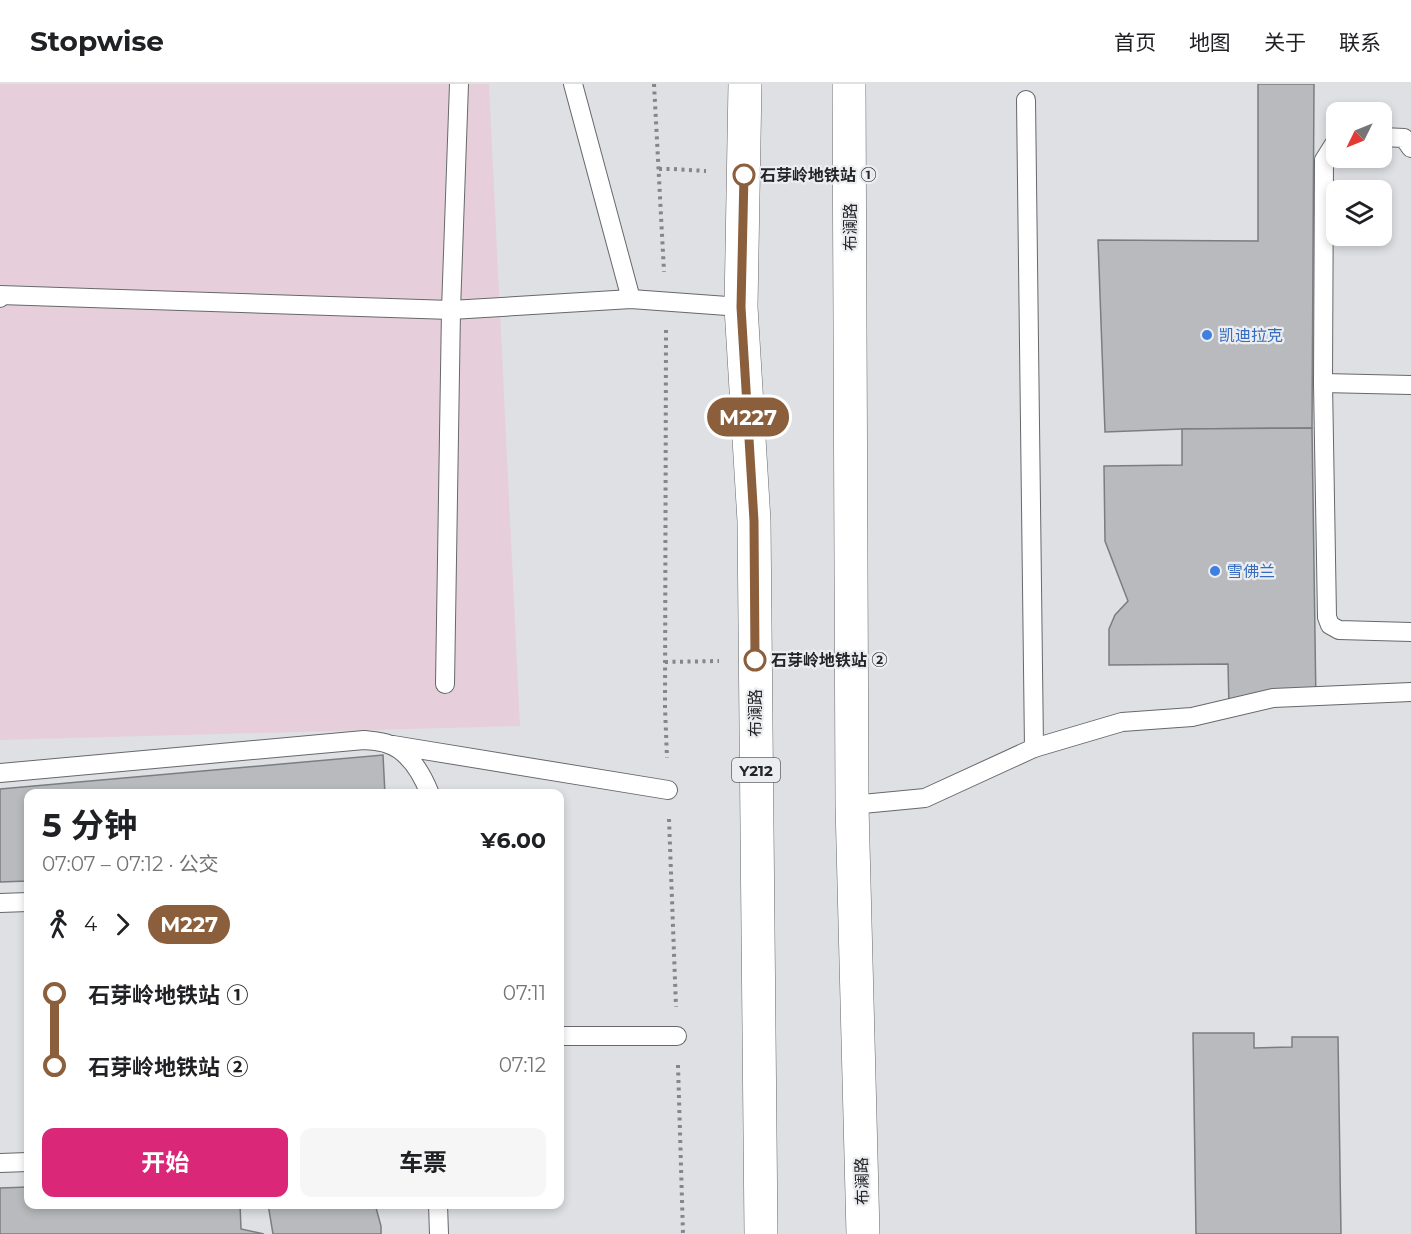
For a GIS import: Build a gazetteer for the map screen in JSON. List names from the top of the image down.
{
  "streets": {
    "main road": ["布澜路", "Y212"]
  },
  "places": [
    "石芽岭地铁站 ①",
    "凯迪拉克",
    "雪佛兰",
    "石芽岭地铁站 ②"
  ],
  "lines": ["bus line M227"],
  "north": "bottom left",
  "page": {
    "header": "Stopwise",
    "nav": [
      "首页",
      "地图",
      "关于",
      "联系"
    ],
    "on_map": "M227",
    "heading": ["5 分钟", "07:07 – 07:12 · 公交", "¥6.00"],
    "legs": ["4", "M227"],
    "list": [
      {
        "name": "石芽岭地铁站 ①",
        "value": "07:11"
      },
      {
        "name": "石芽岭地铁站 ②",
        "value": "07:12"
      }
    ],
    "buttons": ["开始", "车票"]
  }
}
